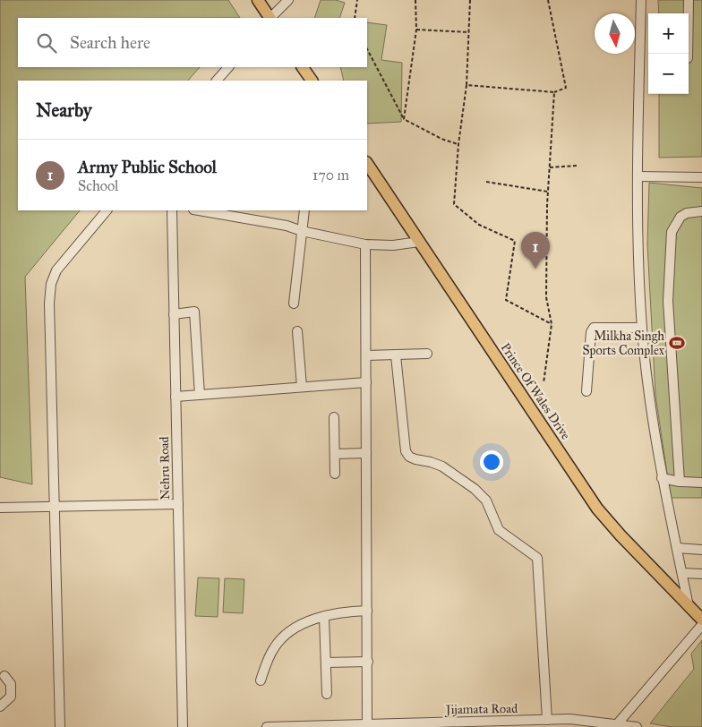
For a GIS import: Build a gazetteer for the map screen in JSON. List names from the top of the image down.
{
  "streets": {
    "main road": ["Prince Of Wales Drive"],
    "street": ["Nehru Road", "Jijamata Road"]
  },
  "places": {
    "sports": ["Milkha Singh Sports Complex"]
  },
  "north": "bottom",
  "page": {
    "map_buttons": ["+", "−"],
    "search": "Search here",
    "heading": "Nearby",
    "list": [
      {
        "mark": "1",
        "name": "Army Public School",
        "note": "School",
        "value": "170 m"
      }
    ],
    "pins": "1"
  }
}
